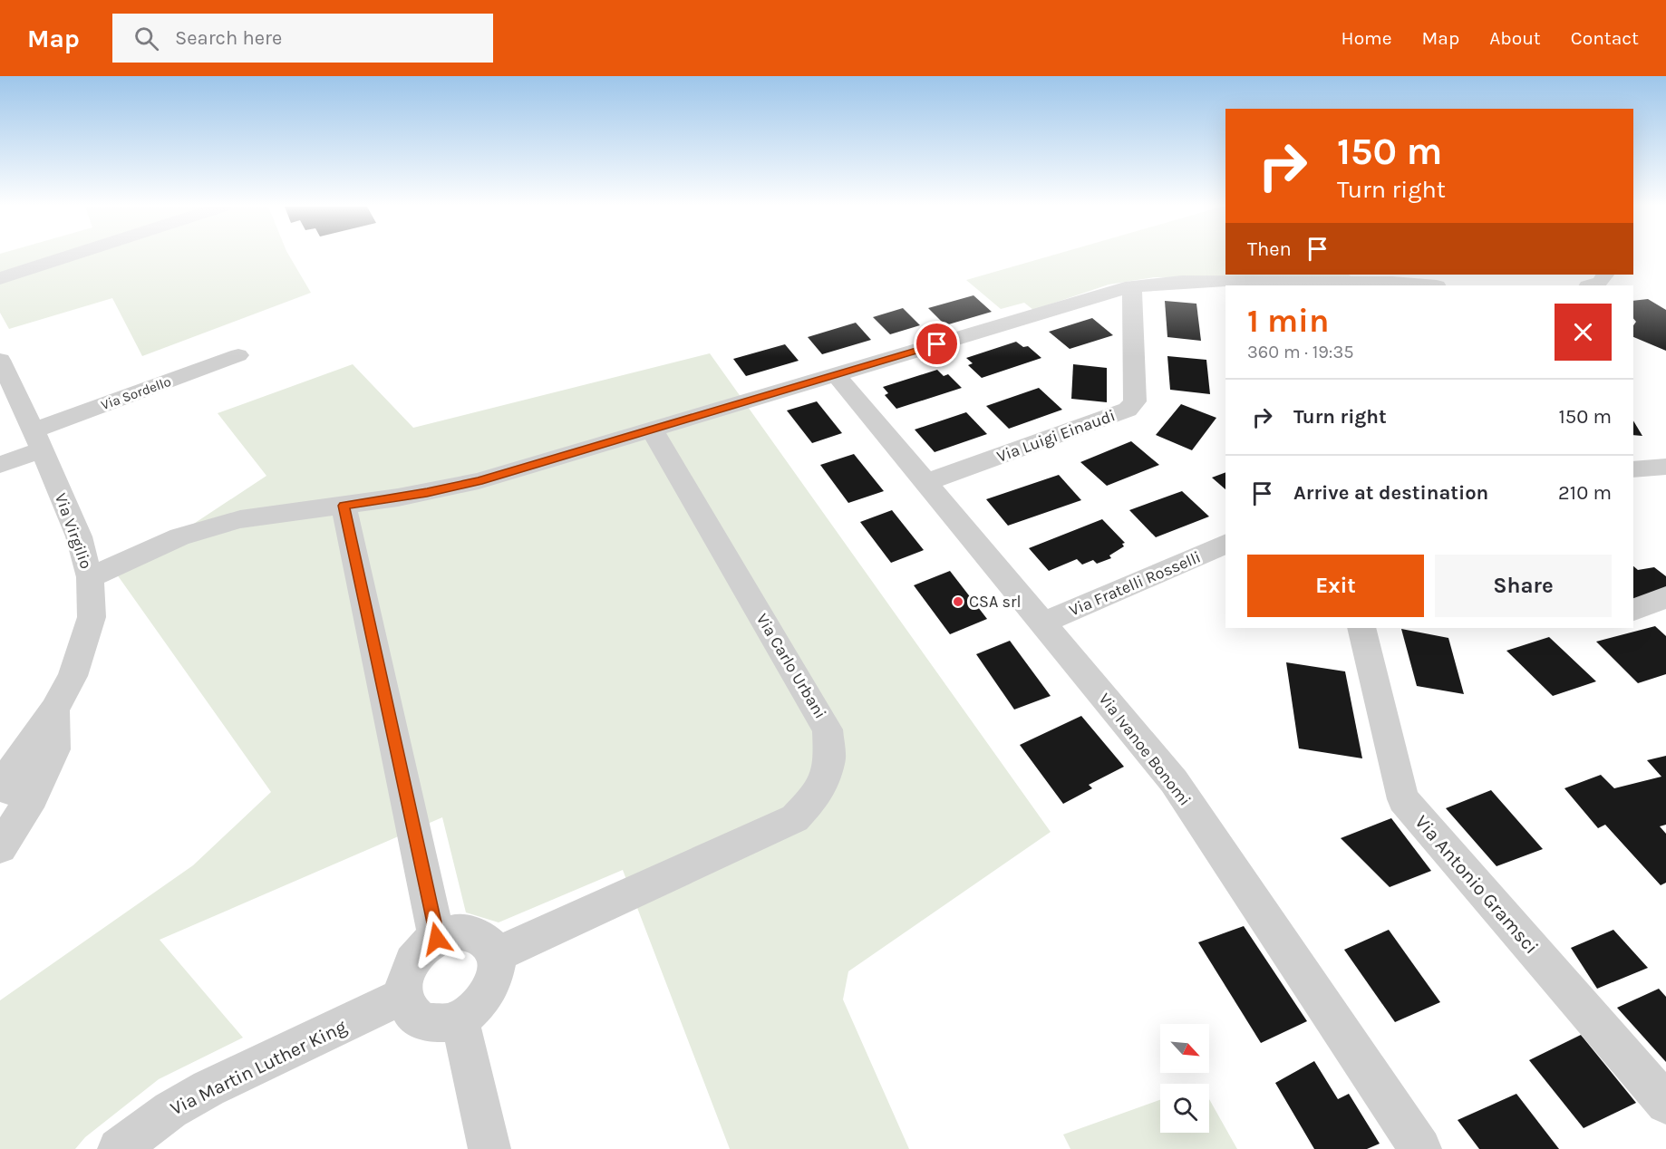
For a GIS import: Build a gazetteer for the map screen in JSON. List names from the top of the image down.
{
  "streets": {
    "street": [
      "Via Sordello",
      "Via Luigi Einaudi",
      "Via Virgilio",
      "Via Fratelli Rosselli",
      "Via Carlo Urbani",
      "Via Ivanoe Bonomi",
      "Via Antonio Gramsci",
      "Via Martin Luther King"
    ]
  },
  "crossings": [
    ["Via Sordello", "Via Virgilio"],
    ["Via Luigi Einaudi", "Via Ivanoe Bonomi"],
    ["Via Fratelli Rosselli", "Via Ivanoe Bonomi"],
    ["Via Carlo Urbani", "Via Martin Luther King"]
  ],
  "places": ["CSA srl"],
  "north": "bottom right",
  "page": {
    "header": "Map",
    "search": "Search here",
    "nav": [
      "Home",
      "Map",
      "About",
      "Contact"
    ],
    "turn": ["150 m", "Turn right"],
    "then": "Then",
    "heading": ["1 min", "360 m · 19:35"],
    "list": [
      {
        "name": "Turn right",
        "value": "150 m"
      },
      {
        "name": "Arrive at destination",
        "value": "210 m"
      }
    ],
    "buttons": ["Exit", "Share"]
  }
}
